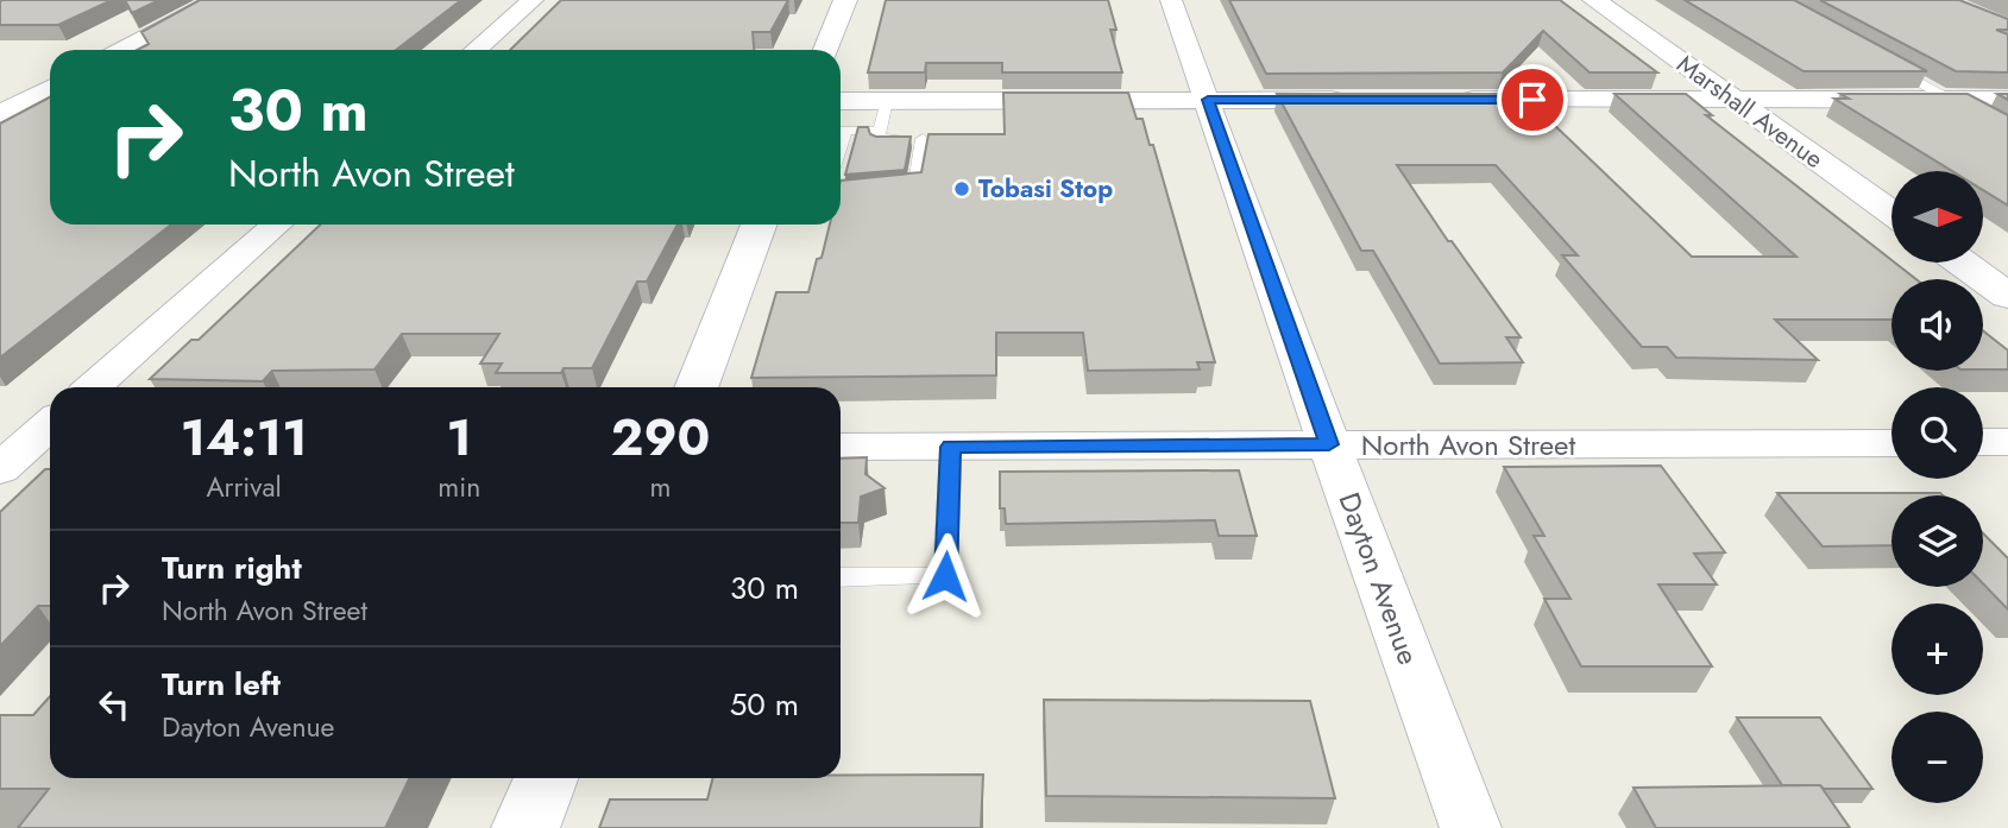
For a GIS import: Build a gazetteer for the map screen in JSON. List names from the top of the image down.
{
  "streets": {
    "street": ["Marshall Avenue", "North Avon Street", "Dayton Avenue"]
  },
  "crossings": [
    ["North Avon Street", "Dayton Avenue"]
  ],
  "places": ["Tobasi Stop"],
  "north": "right",
  "page": {
    "turn": ["30 m", "North Avon Street"],
    "map_buttons": ["+", "−"],
    "eta": [
      "14:11",
      "Arrival",
      "1",
      "min",
      "290",
      "m"
    ],
    "list": [
      {
        "name": "Turn right",
        "note": "North Avon Street",
        "value": "30 m"
      },
      {
        "name": "Turn left",
        "note": "Dayton Avenue",
        "value": "50 m"
      }
    ]
  }
}
